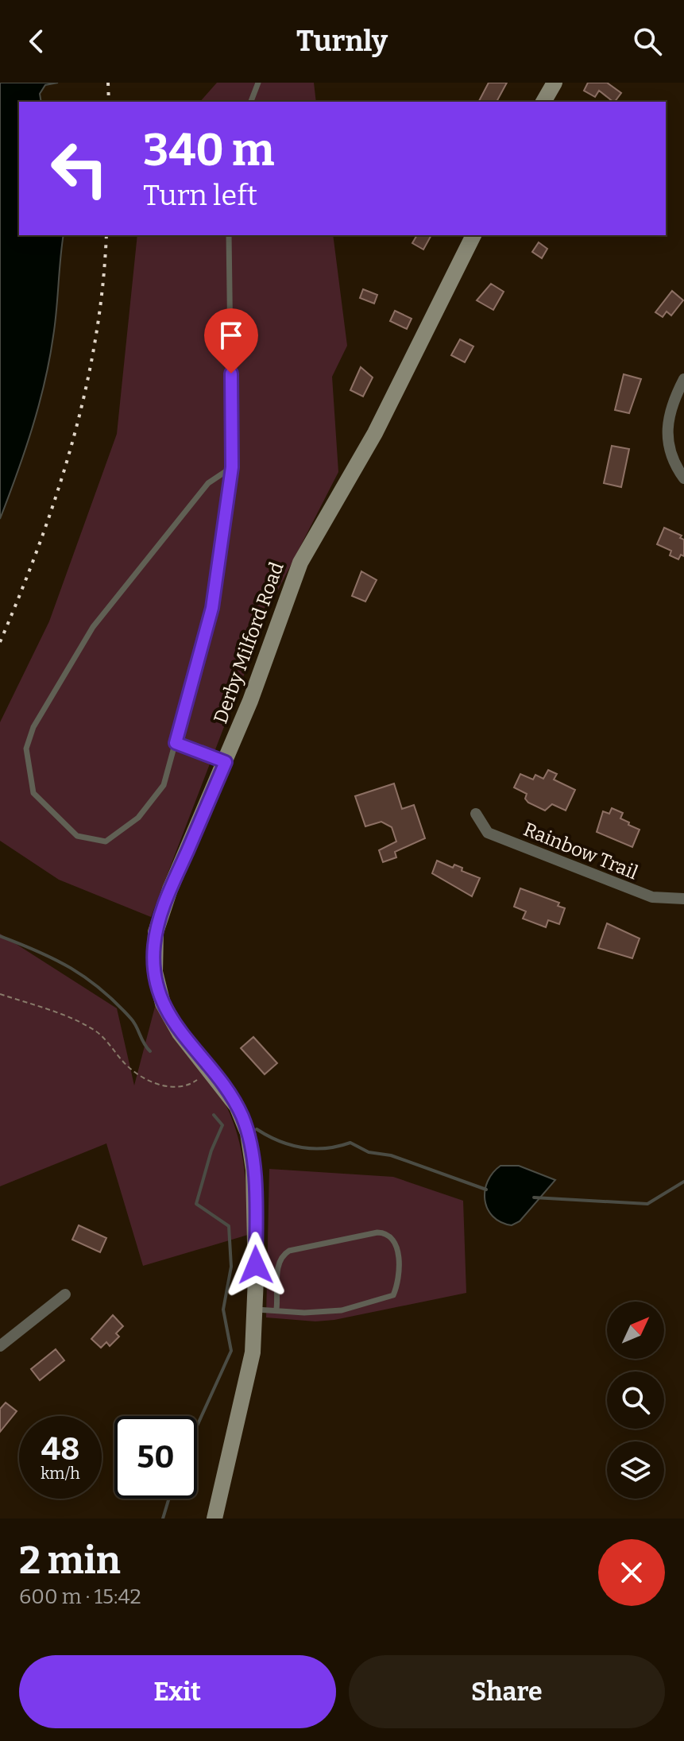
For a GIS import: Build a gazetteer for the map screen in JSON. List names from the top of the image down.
{
  "streets": {
    "main road": ["Derby Milford Road"],
    "street": ["Rainbow Trail"]
  },
  "north": "top right",
  "page": {
    "header": "Turnly",
    "turn": ["340 m", "Turn left"],
    "speed": "48 km/h",
    "limit": "50",
    "heading": ["2 min", "600 m · 15:42"],
    "buttons": ["Exit", "Share"]
  }
}
